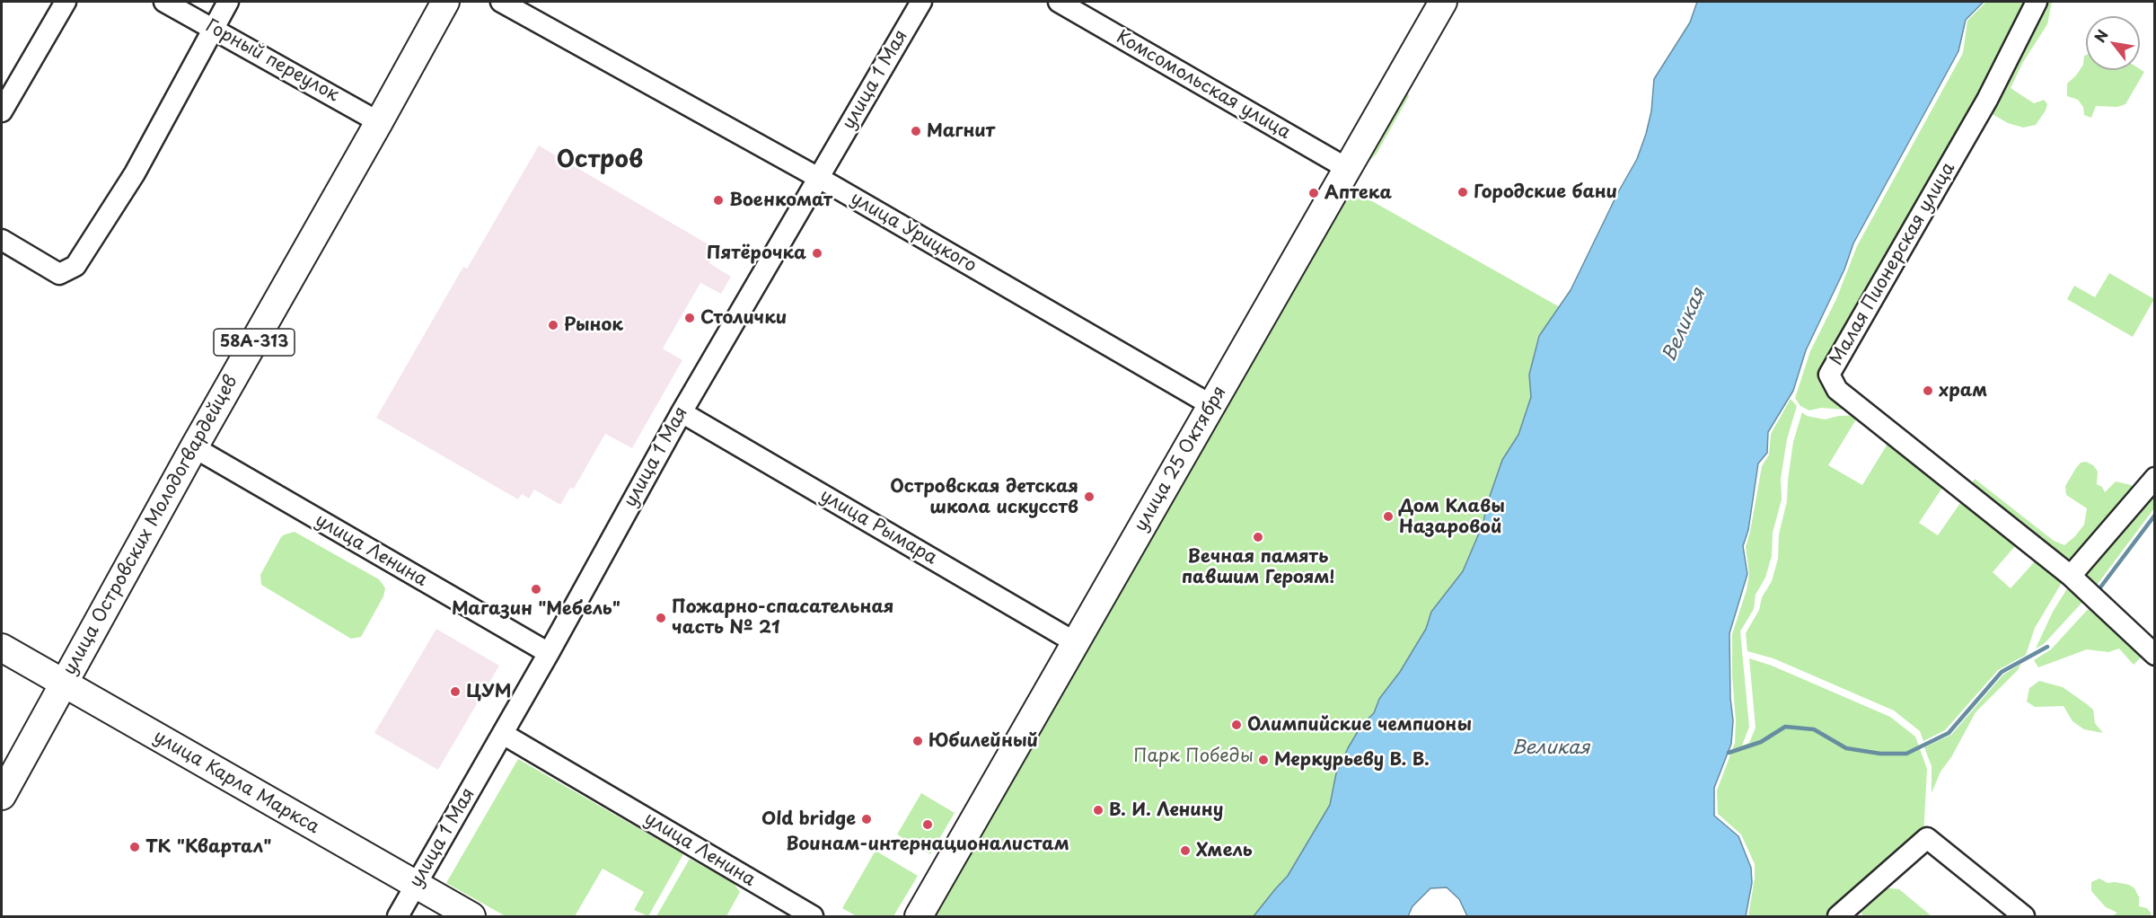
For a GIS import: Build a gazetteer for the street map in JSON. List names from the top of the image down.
{
  "streets": {
    "main road": [
      "58А-313",
      "улица 25 Октября",
      "улица Островских Молодогвардейцев",
      "улица Карла Маркса"
    ],
    "street": [
      "Горный переулок",
      "улица 1 Мая",
      "Комсомольская улица",
      "улица Урицкого",
      "Малая Пионерская улица",
      "улица Рымара",
      "улица Ленина"
    ]
  },
  "crossings": [
    ["Горный переулок", "улица Островских Молодогвардейцев"],
    ["улица 1 Мая", "улица Урицкого"],
    ["улица 1 Мая", "улица Рымара"],
    ["улица 1 Мая", "улица Ленина"],
    ["улица 1 Мая", "улица Карла Маркса"],
    ["Комсомольская улица", "улица 25 Октября"],
    ["улица Урицкого", "улица 25 Октября"],
    ["улица 25 Октября", "улица Рымара"],
    ["улица Островских Молодогвардейцев", "улица Ленина"],
    ["улица Островских Молодогвардейцев", "улица Карла Маркса"]
  ],
  "districts": ["Остров"],
  "water": ["Великая"],
  "parks": ["Парк Победы"],
  "places": [
    "Магнит",
    "Городские бани",
    "Аптека",
    "Военкомат",
    "Пятёрочка",
    "Столички",
    "Рынок",
    "храм",
    "Островская детская школа искусств",
    "Дом Клавы Назаровой",
    "Вечная память павшим Героям!",
    "Магазин \"Мебель\"",
    "Пожарно-спасательная часть № 21",
    "ЦУМ",
    "Олимпийские чемпионы",
    "Юбилейный",
    "Меркурьеву В. В.",
    "В. И. Ленину",
    "Old bridge",
    "Воинам-интернационалистам",
    "ТК \"Квартал\"",
    "Хмель"
  ],
  "north": "top left"
}
